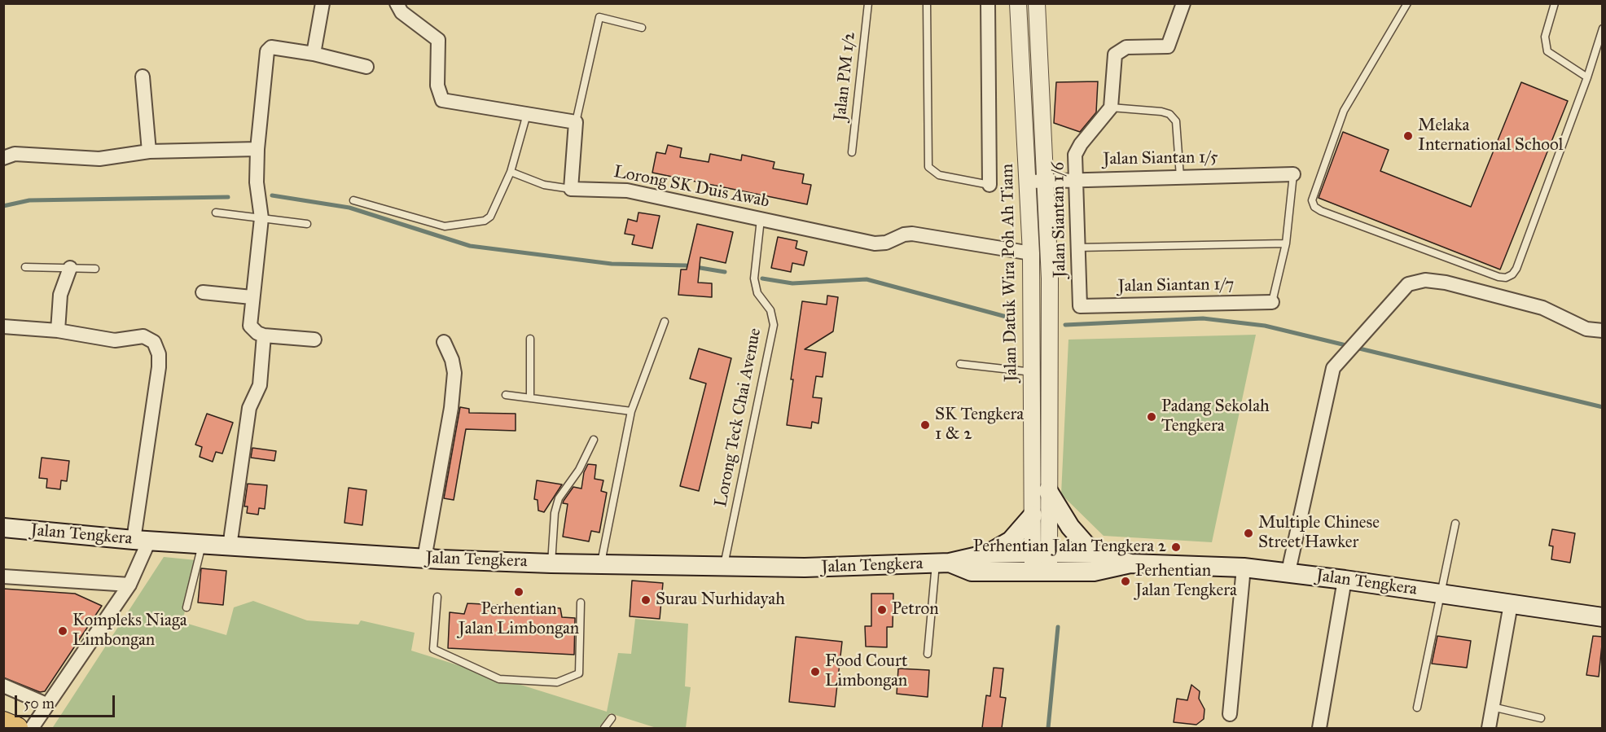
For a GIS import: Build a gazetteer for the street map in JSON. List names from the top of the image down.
{
  "streets": {
    "main road": ["Jalan Tengkera"],
    "street": [
      "Jalan Siantan 1/5",
      "Lorong SK Duis Awab",
      "Jalan Siantan 1/6",
      "Jalan Datuk Wira Poh Ah Tiam",
      "Jalan Siantan 1/7"
    ],
    "lane": ["Jalan PM 1/2", "Lorong Teck Chai Avenue"]
  },
  "crossings": [
    ["Jalan Siantan 1/5", "Jalan Siantan 1/6"],
    ["Jalan Siantan 1/5", "Jalan Datuk Wira Poh Ah Tiam"],
    ["Lorong SK Duis Awab", "Jalan Datuk Wira Poh Ah Tiam"],
    ["Lorong SK Duis Awab", "Lorong Teck Chai Avenue"],
    ["Jalan Siantan 1/6", "Jalan Siantan 1/7"],
    ["Jalan Datuk Wira Poh Ah Tiam", "Jalan Tengkera"],
    ["Lorong Teck Chai Avenue", "Jalan Tengkera"]
  ],
  "places": [
    "Melaka International School",
    "Padang Sekolah Tengkera",
    "SK Tengkera 1 & 2",
    "Multiple Chinese Street Hawker",
    "Perhentian Jalan Tengkera 2",
    "Perhentian Jalan Tengkera",
    "Perhentian Jalan Limbongan",
    "Surau Nurhidayah",
    "Petron",
    "Kompleks Niaga Limbongan",
    "Food Court Limbongan"
  ],
  "scale_bar": "50 m"
}
